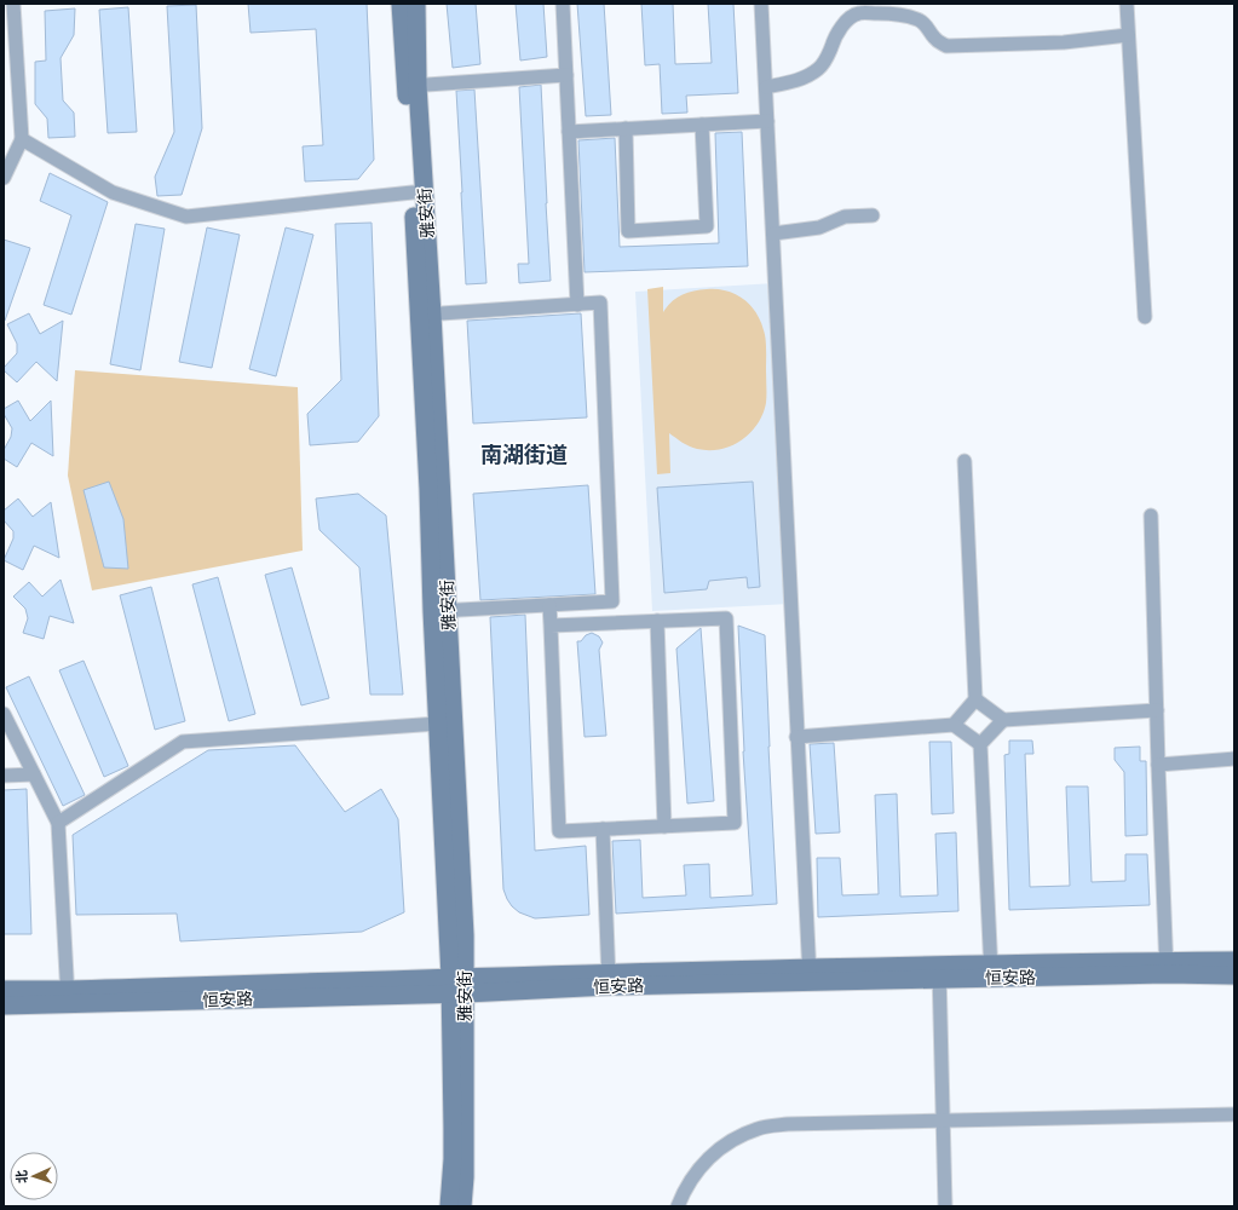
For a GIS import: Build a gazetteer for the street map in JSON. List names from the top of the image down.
{
  "streets": {
    "main road": ["雅安街", "恒安路"]
  },
  "crossings": [
    ["雅安街", "恒安路"]
  ],
  "districts": ["南湖街道"],
  "north": "left"
}
